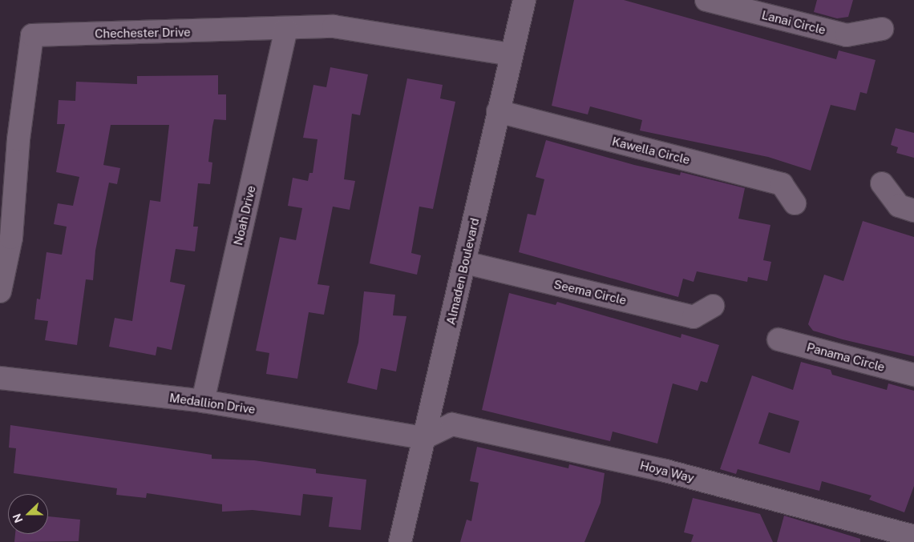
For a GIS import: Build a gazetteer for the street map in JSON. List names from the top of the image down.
{
  "streets": {
    "street": [
      "Lanai Circle",
      "Chechester Drive",
      "Kawella Circle",
      "Noah Drive",
      "Almaden Boulevard",
      "Seema Circle",
      "Panama Circle",
      "Medallion Drive",
      "Hoya Way"
    ]
  },
  "crossings": [
    ["Chechester Drive", "Noah Drive"],
    ["Chechester Drive", "Almaden Boulevard"],
    ["Kawella Circle", "Almaden Boulevard"],
    ["Noah Drive", "Medallion Drive"],
    ["Almaden Boulevard", "Seema Circle"],
    ["Almaden Boulevard", "Medallion Drive"],
    ["Almaden Boulevard", "Hoya Way"],
    ["Medallion Drive", "Hoya Way"]
  ],
  "north": "left"
}
